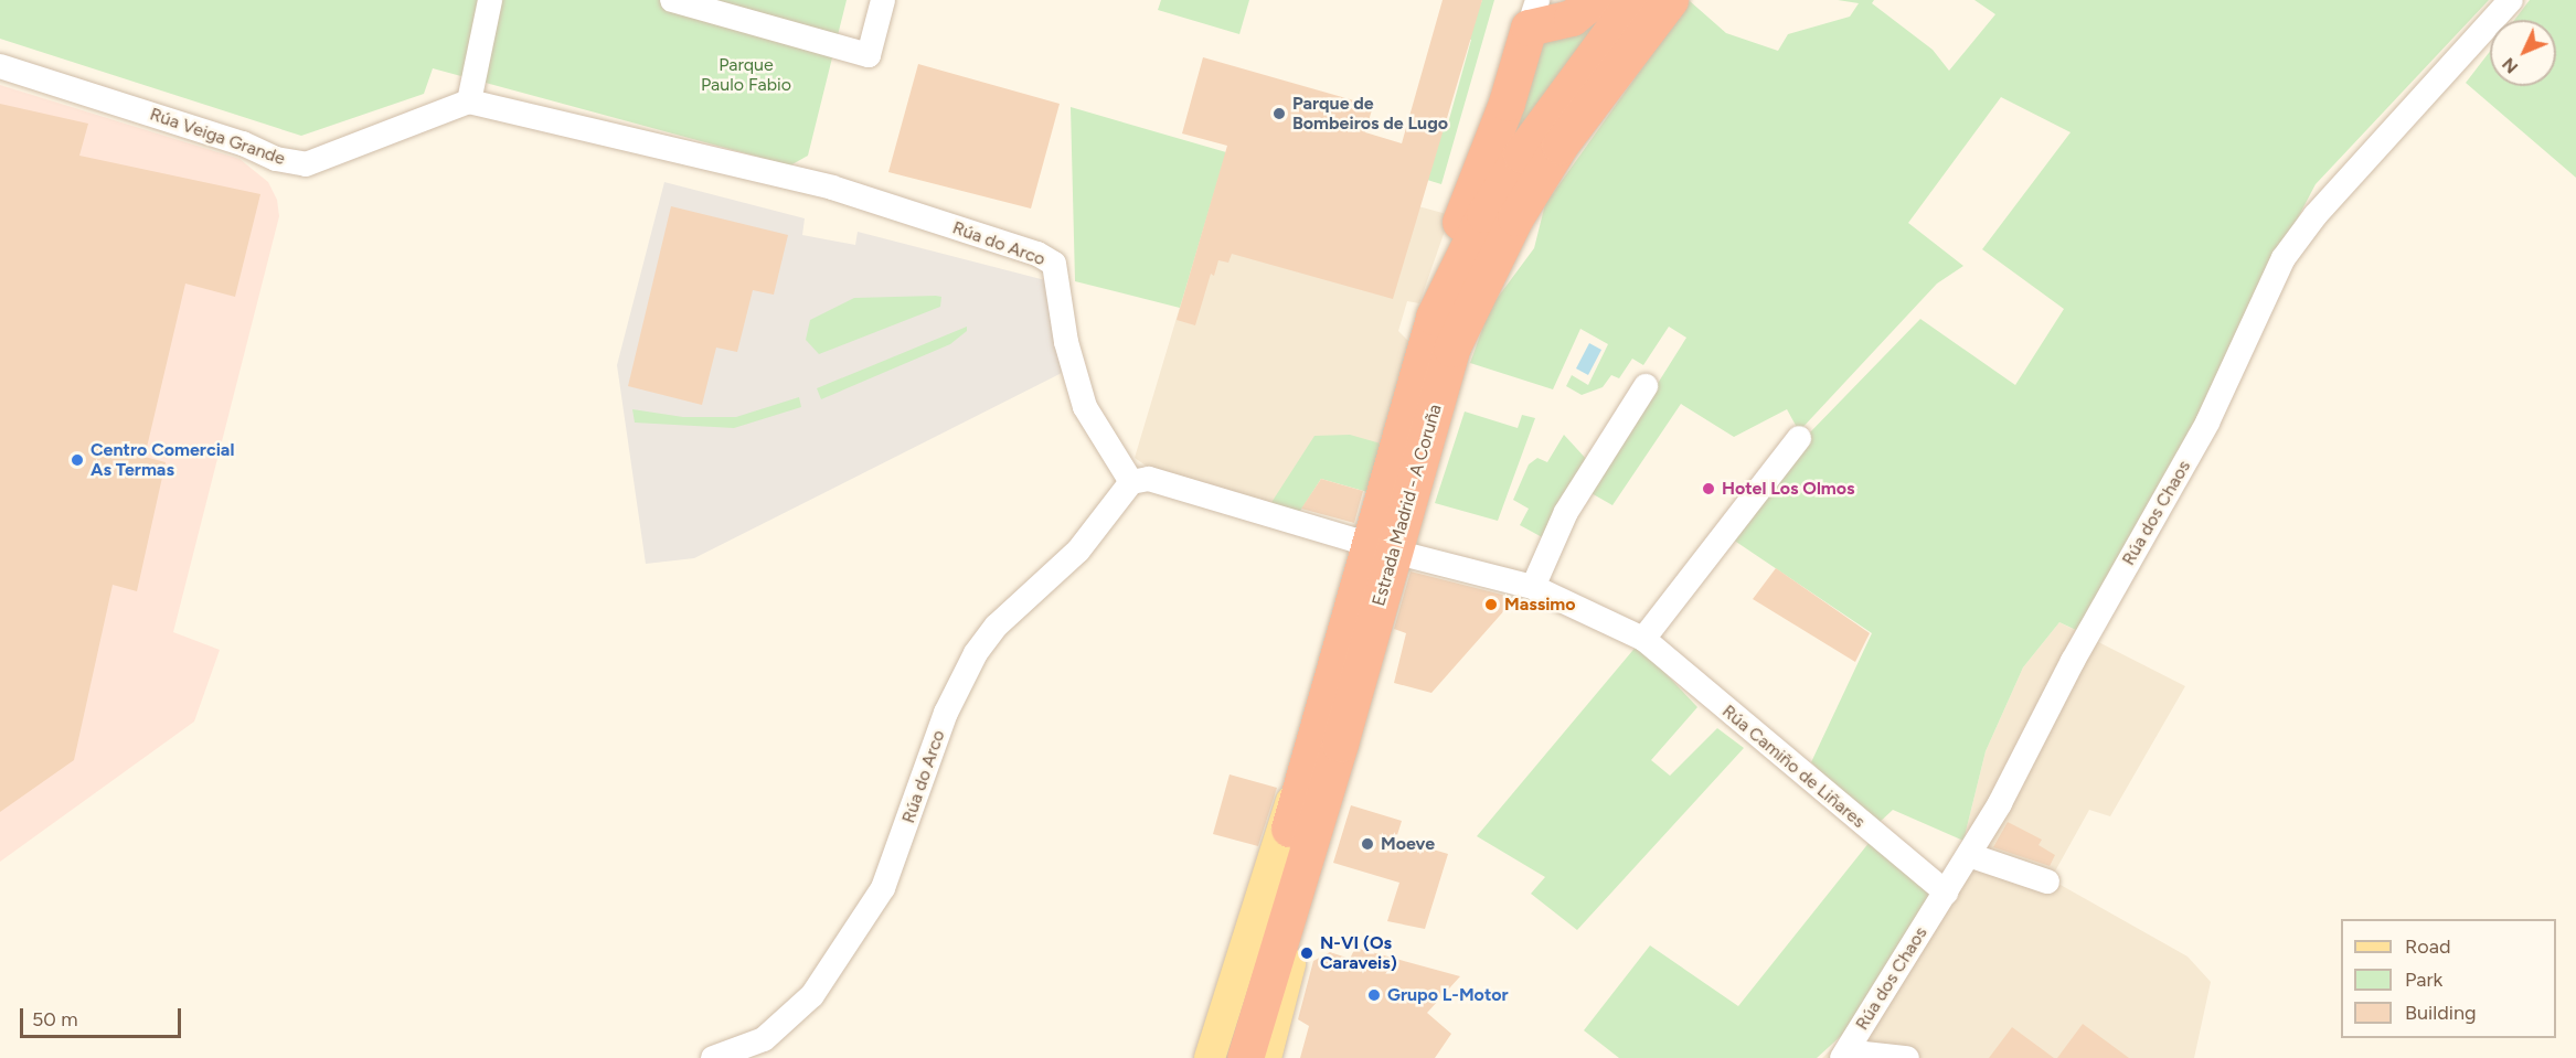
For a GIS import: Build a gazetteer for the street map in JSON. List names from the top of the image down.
{
  "streets": {
    "highway": ["Estrada Madrid - A Coruña"],
    "street": [
      "Rúa Veiga Grande",
      "Rúa do Arco",
      "Rúa dos Chaos",
      "Rúa Camiño de Liñares"
    ]
  },
  "crossings": [
    ["Rúa Veiga Grande", "Rúa do Arco"],
    ["Estrada Madrid - A Coruña", "Rúa Camiño de Liñares"],
    ["Rúa dos Chaos", "Rúa Camiño de Liñares"]
  ],
  "parks": ["Parque Paulo Fabio"],
  "places": [
    "Parque de Bombeiros de Lugo",
    "Centro Comercial As Termas",
    "Hotel Los Olmos",
    "Massimo",
    "Moeve",
    "N-VI (Os Caraveis)",
    "Grupo L-Motor"
  ],
  "legend": ["Road", "Park", "Building"],
  "scale_bar": "50 m",
  "north": "bottom left"
}
